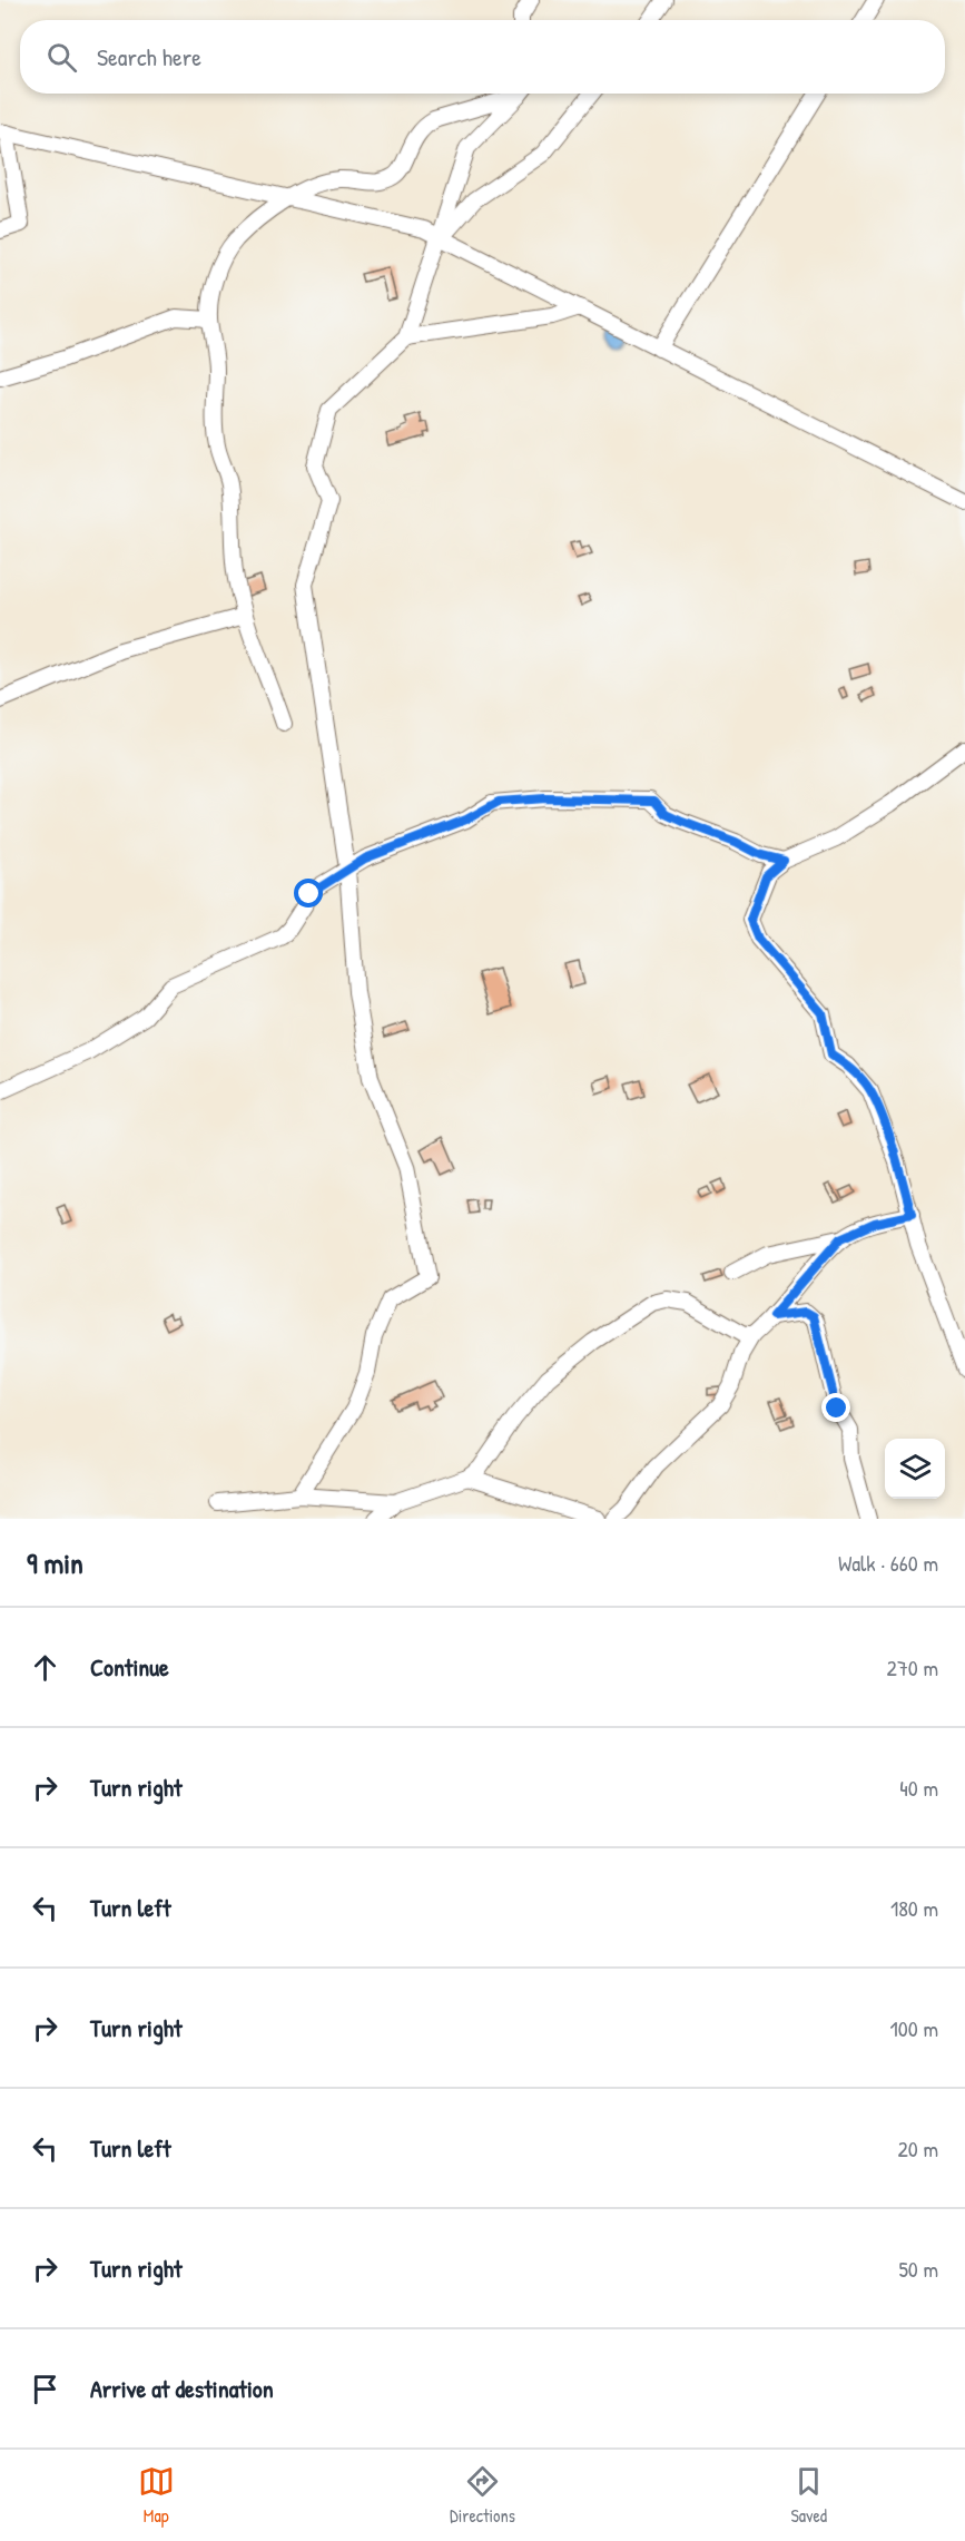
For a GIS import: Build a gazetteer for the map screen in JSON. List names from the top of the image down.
{
  "page": {
    "search": "Search here",
    "heading": ["9 min", "Walk · 660 m"],
    "list": [
      ["Continue", "270 m"],
      ["Turn right", "40 m"],
      ["Turn left", "180 m"],
      ["Turn right", "100 m"],
      ["Turn left", "20 m"],
      ["Turn right", "50 m"],
      "Arrive at destination"
    ],
    "nav": ["Map", "Directions", "Saved"]
  }
}
